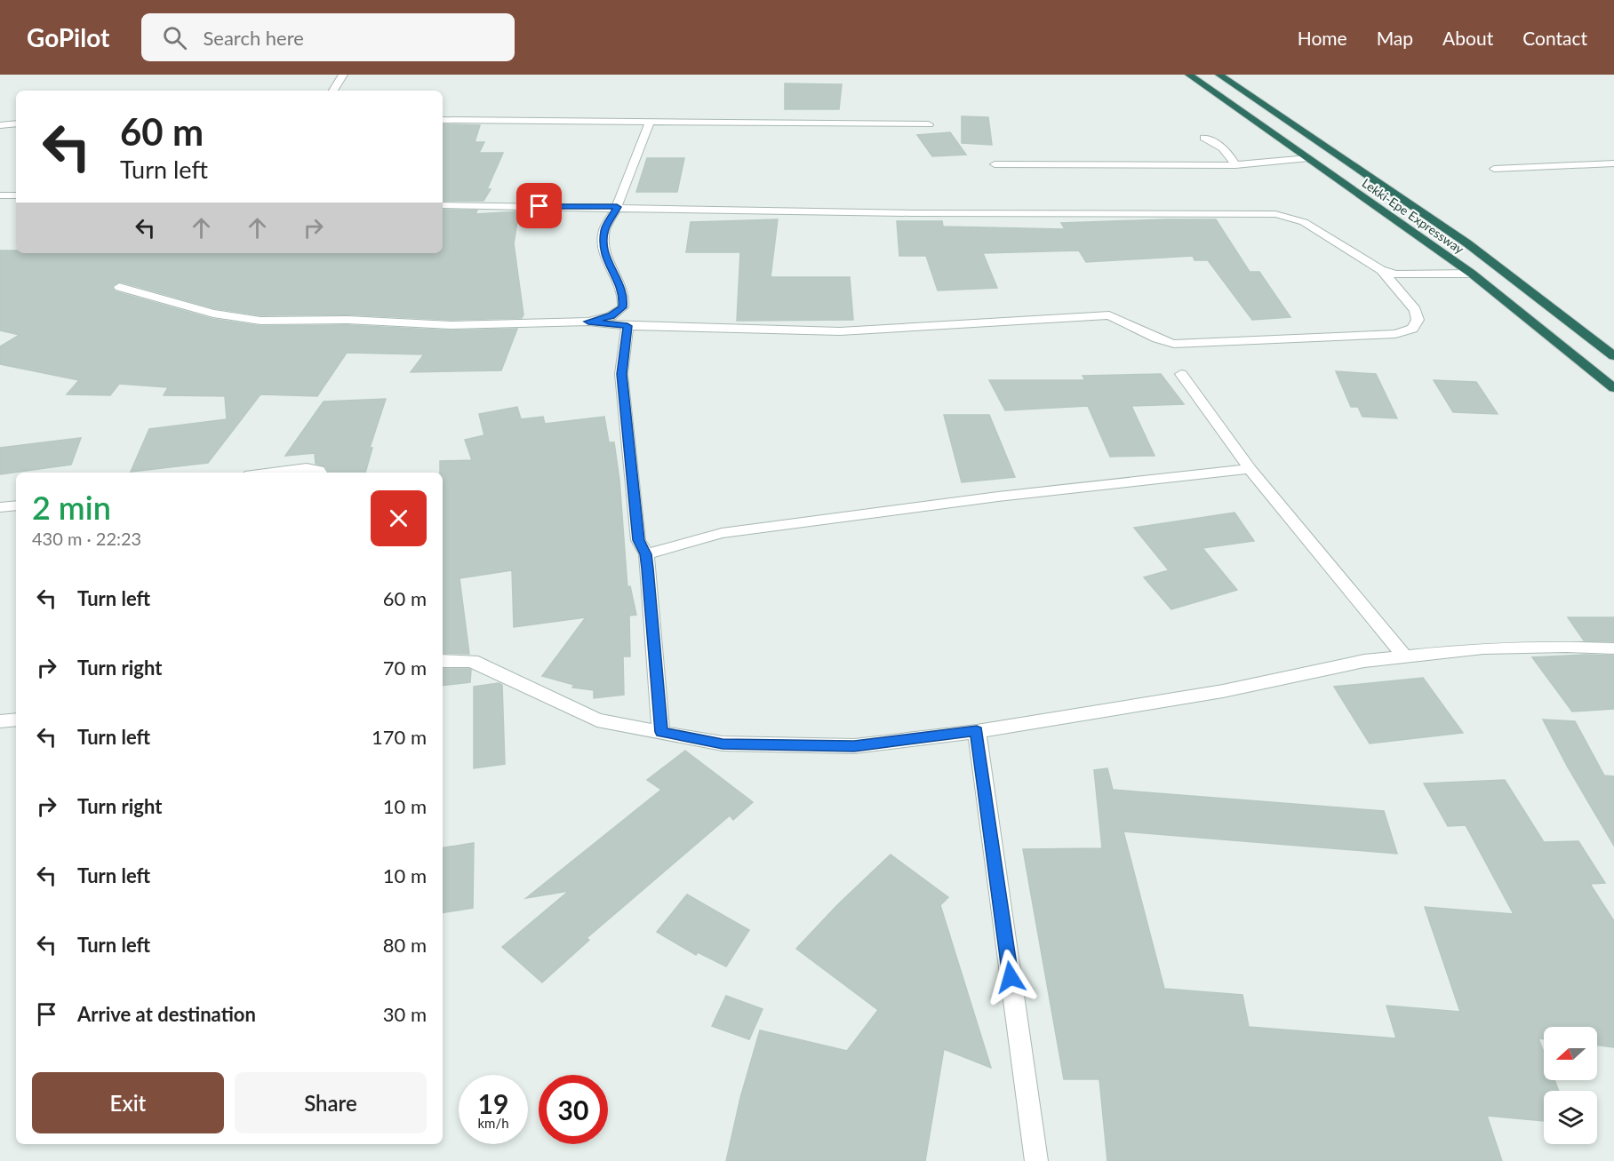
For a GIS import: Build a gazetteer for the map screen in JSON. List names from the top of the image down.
{
  "streets": {
    "highway": ["Lekki-Epe Expressway"]
  },
  "north": "left",
  "page": {
    "header": "GoPilot",
    "search": "Search here",
    "nav": [
      "Home",
      "Map",
      "About",
      "Contact"
    ],
    "turn": ["60 m", "Turn left"],
    "heading": ["2 min", "430 m · 22:23"],
    "list": [
      {
        "name": "Turn left",
        "value": "60 m"
      },
      {
        "name": "Turn right",
        "value": "70 m"
      },
      {
        "name": "Turn left",
        "value": "170 m"
      },
      {
        "name": "Turn right",
        "value": "10 m"
      },
      {
        "name": "Turn left",
        "value": "10 m"
      },
      {
        "name": "Turn left",
        "value": "80 m"
      },
      {
        "name": "Arrive at destination",
        "value": "30 m"
      }
    ],
    "buttons": ["Exit", "Share"],
    "speed": "19 km/h",
    "limit": "30"
  }
}
